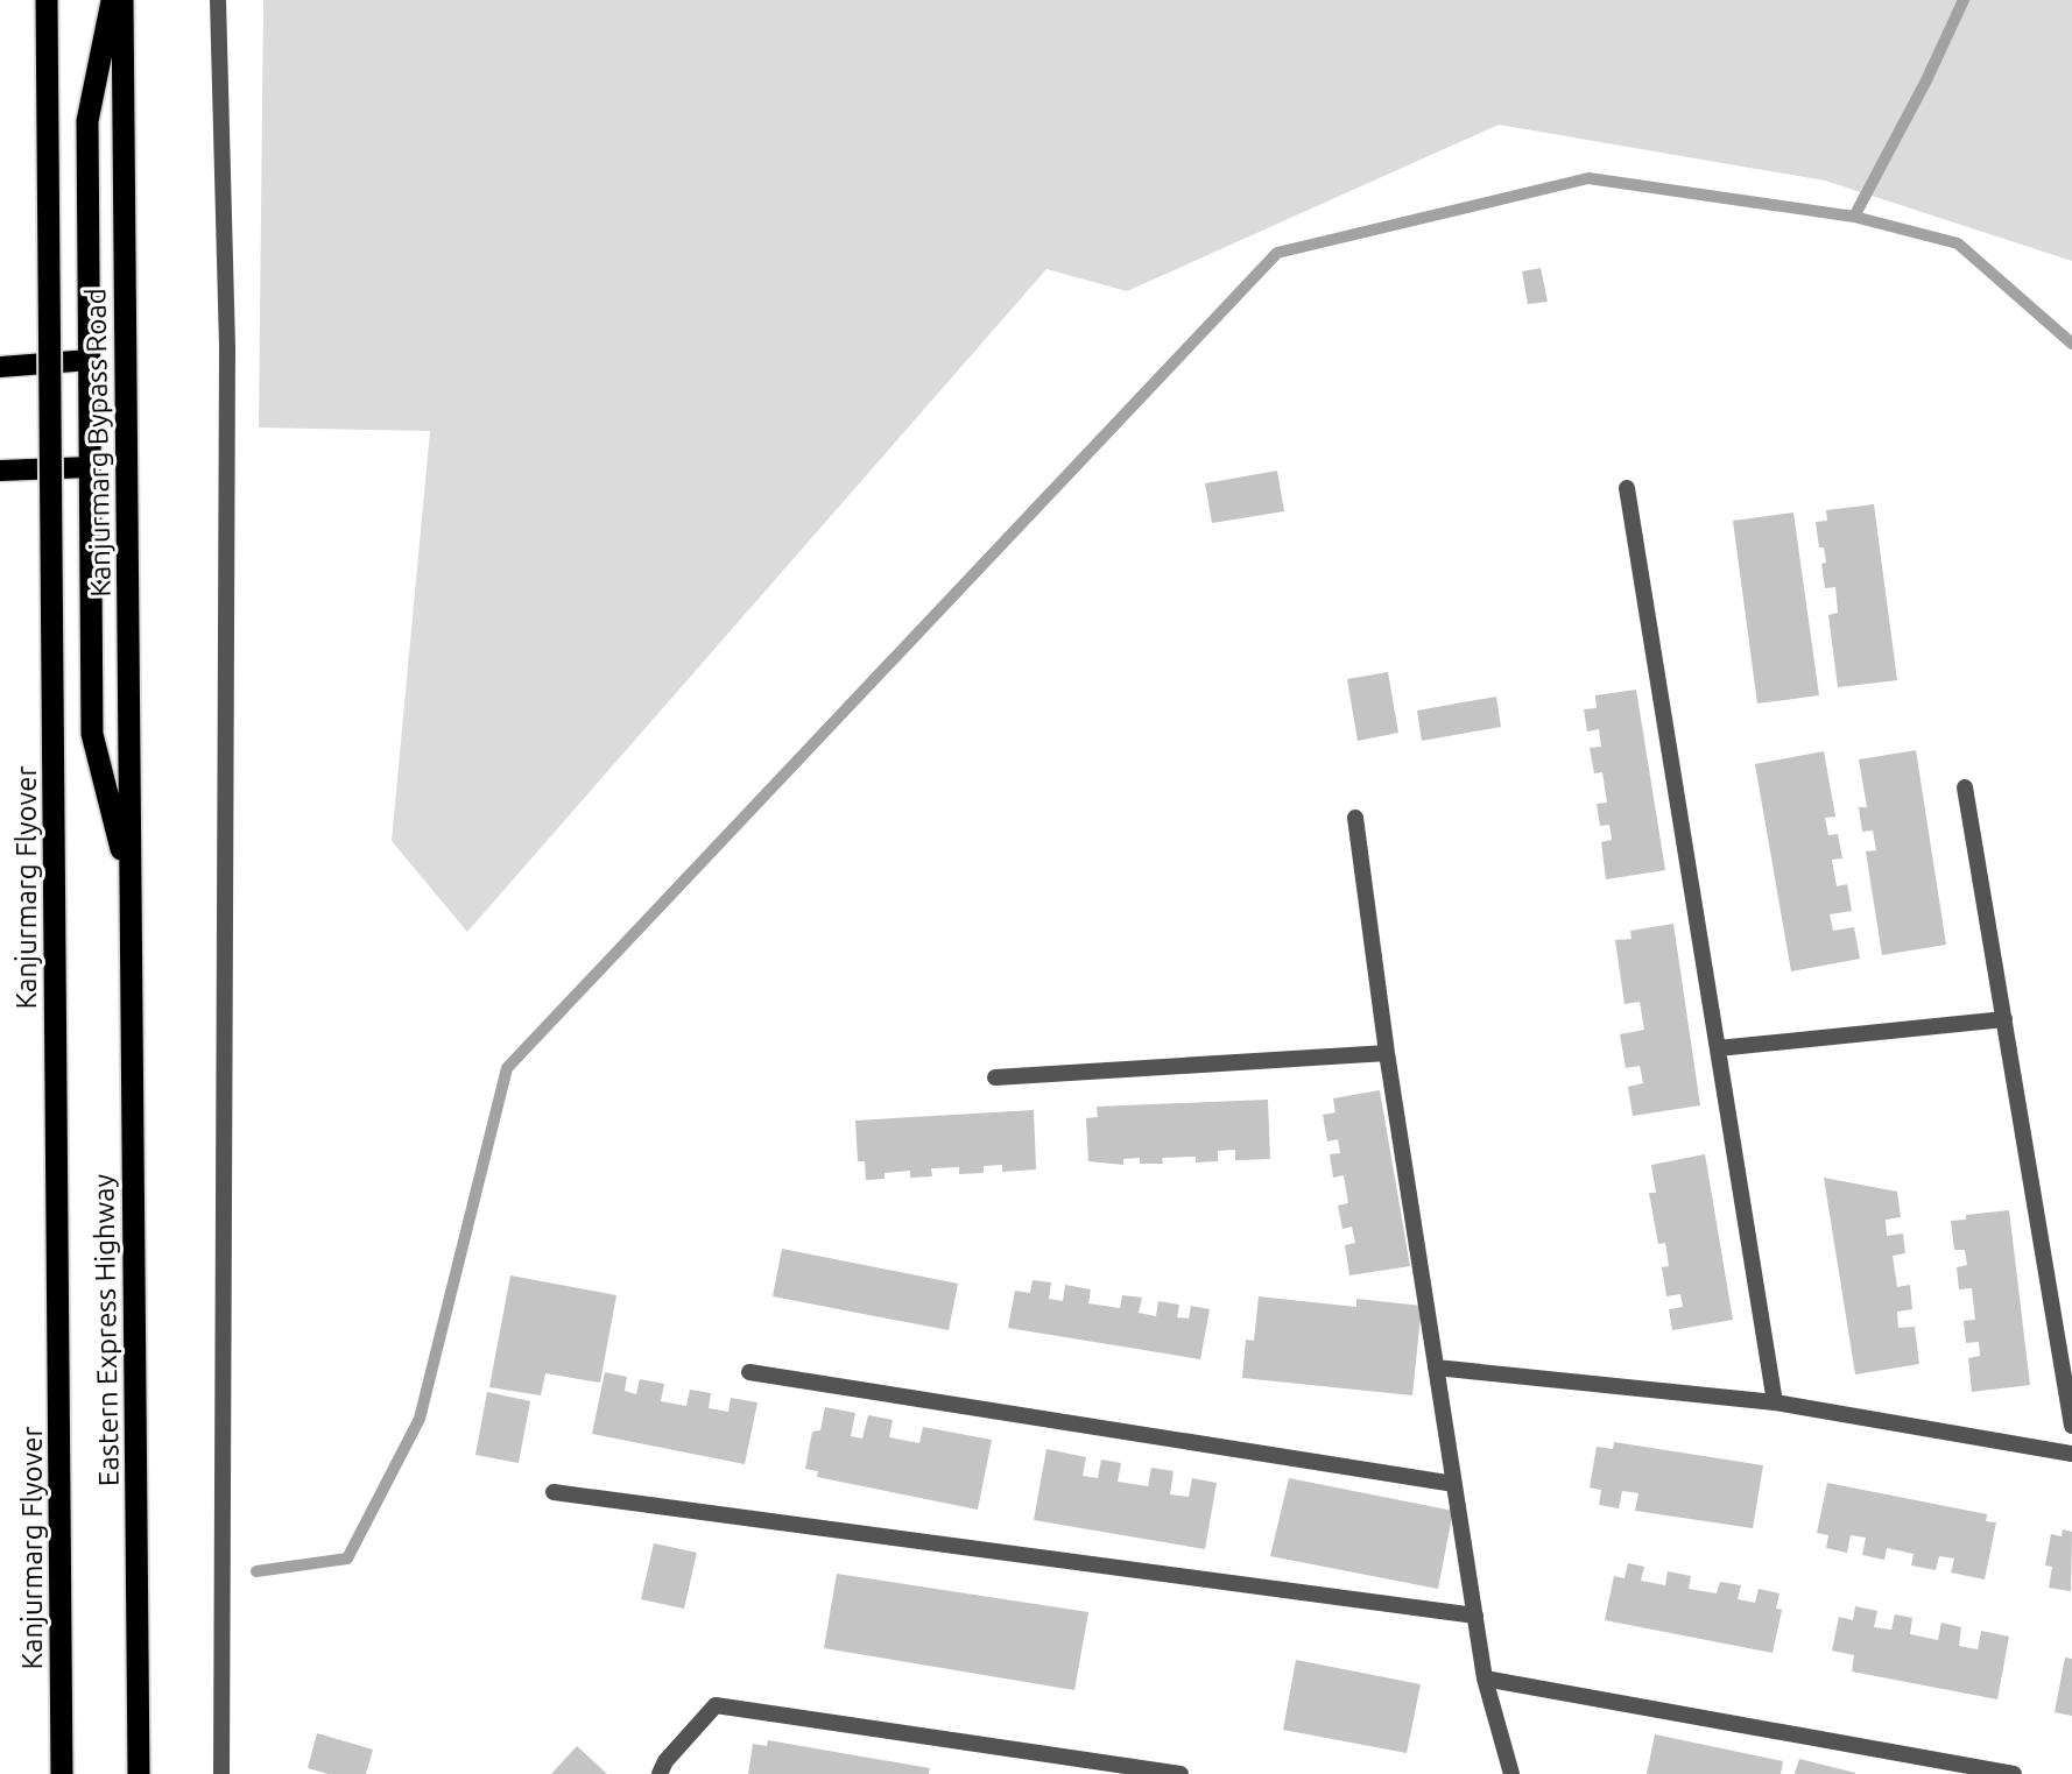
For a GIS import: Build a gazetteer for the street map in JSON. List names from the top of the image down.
{
  "streets": {
    "highway": ["Kanjurmarg Bypass Road", "Kanjurmarg Flyover", "Eastern Express Highway"]
  },
  "crossings": [
    ["Kanjurmarg Bypass Road", "Eastern Express Highway"]
  ]
}
